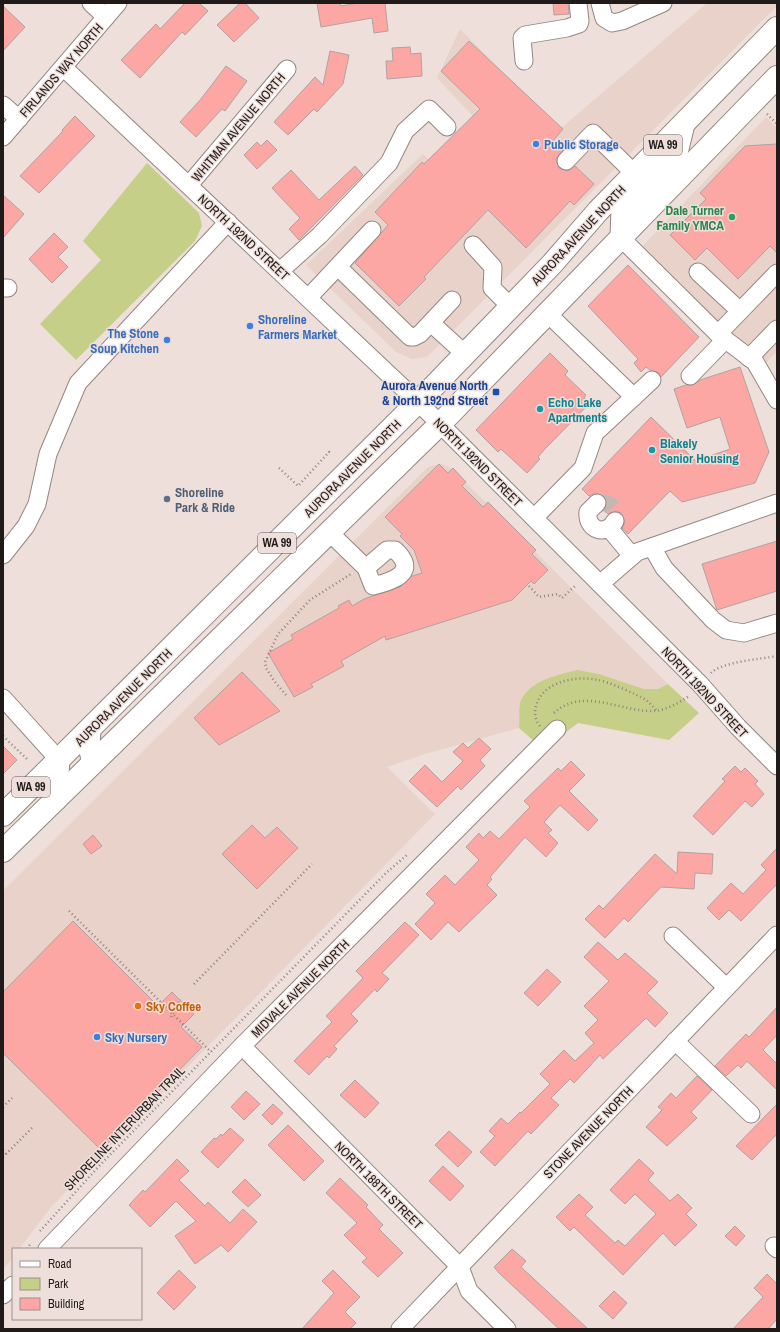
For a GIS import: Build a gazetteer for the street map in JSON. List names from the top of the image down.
{
  "streets": {
    "highway": ["WA 99", "AURORA AVENUE NORTH"],
    "street": [
      "FIRLANDS WAY NORTH",
      "WHITMAN AVENUE NORTH",
      "NORTH 192ND STREET",
      "MIDVALE AVENUE NORTH",
      "STONE AVENUE NORTH",
      "NORTH 188TH STREET"
    ],
    "path": ["SHORELINE INTERURBAN TRAIL"]
  },
  "crossings": [
    ["FIRLANDS WAY NORTH", "NORTH 192ND STREET"],
    ["WHITMAN AVENUE NORTH", "NORTH 192ND STREET"],
    ["AURORA AVENUE NORTH", "NORTH 192ND STREET"],
    ["MIDVALE AVENUE NORTH", "NORTH 188TH STREET"],
    ["STONE AVENUE NORTH", "NORTH 188TH STREET"]
  ],
  "places": {
    "other": [
      "Public Storage",
      "Dale Turner Family YMCA",
      "Shoreline Farmers Market",
      "The Stone Soup Kitchen",
      "Echo Lake Apartments",
      "Blakely Senior Housing",
      "Shoreline Park & Ride",
      "Sky Coffee",
      "Sky Nursery"
    ],
    "transit": ["Aurora Avenue North & North 192nd Street"]
  },
  "legend": ["Road", "Park", "Building"]
}
